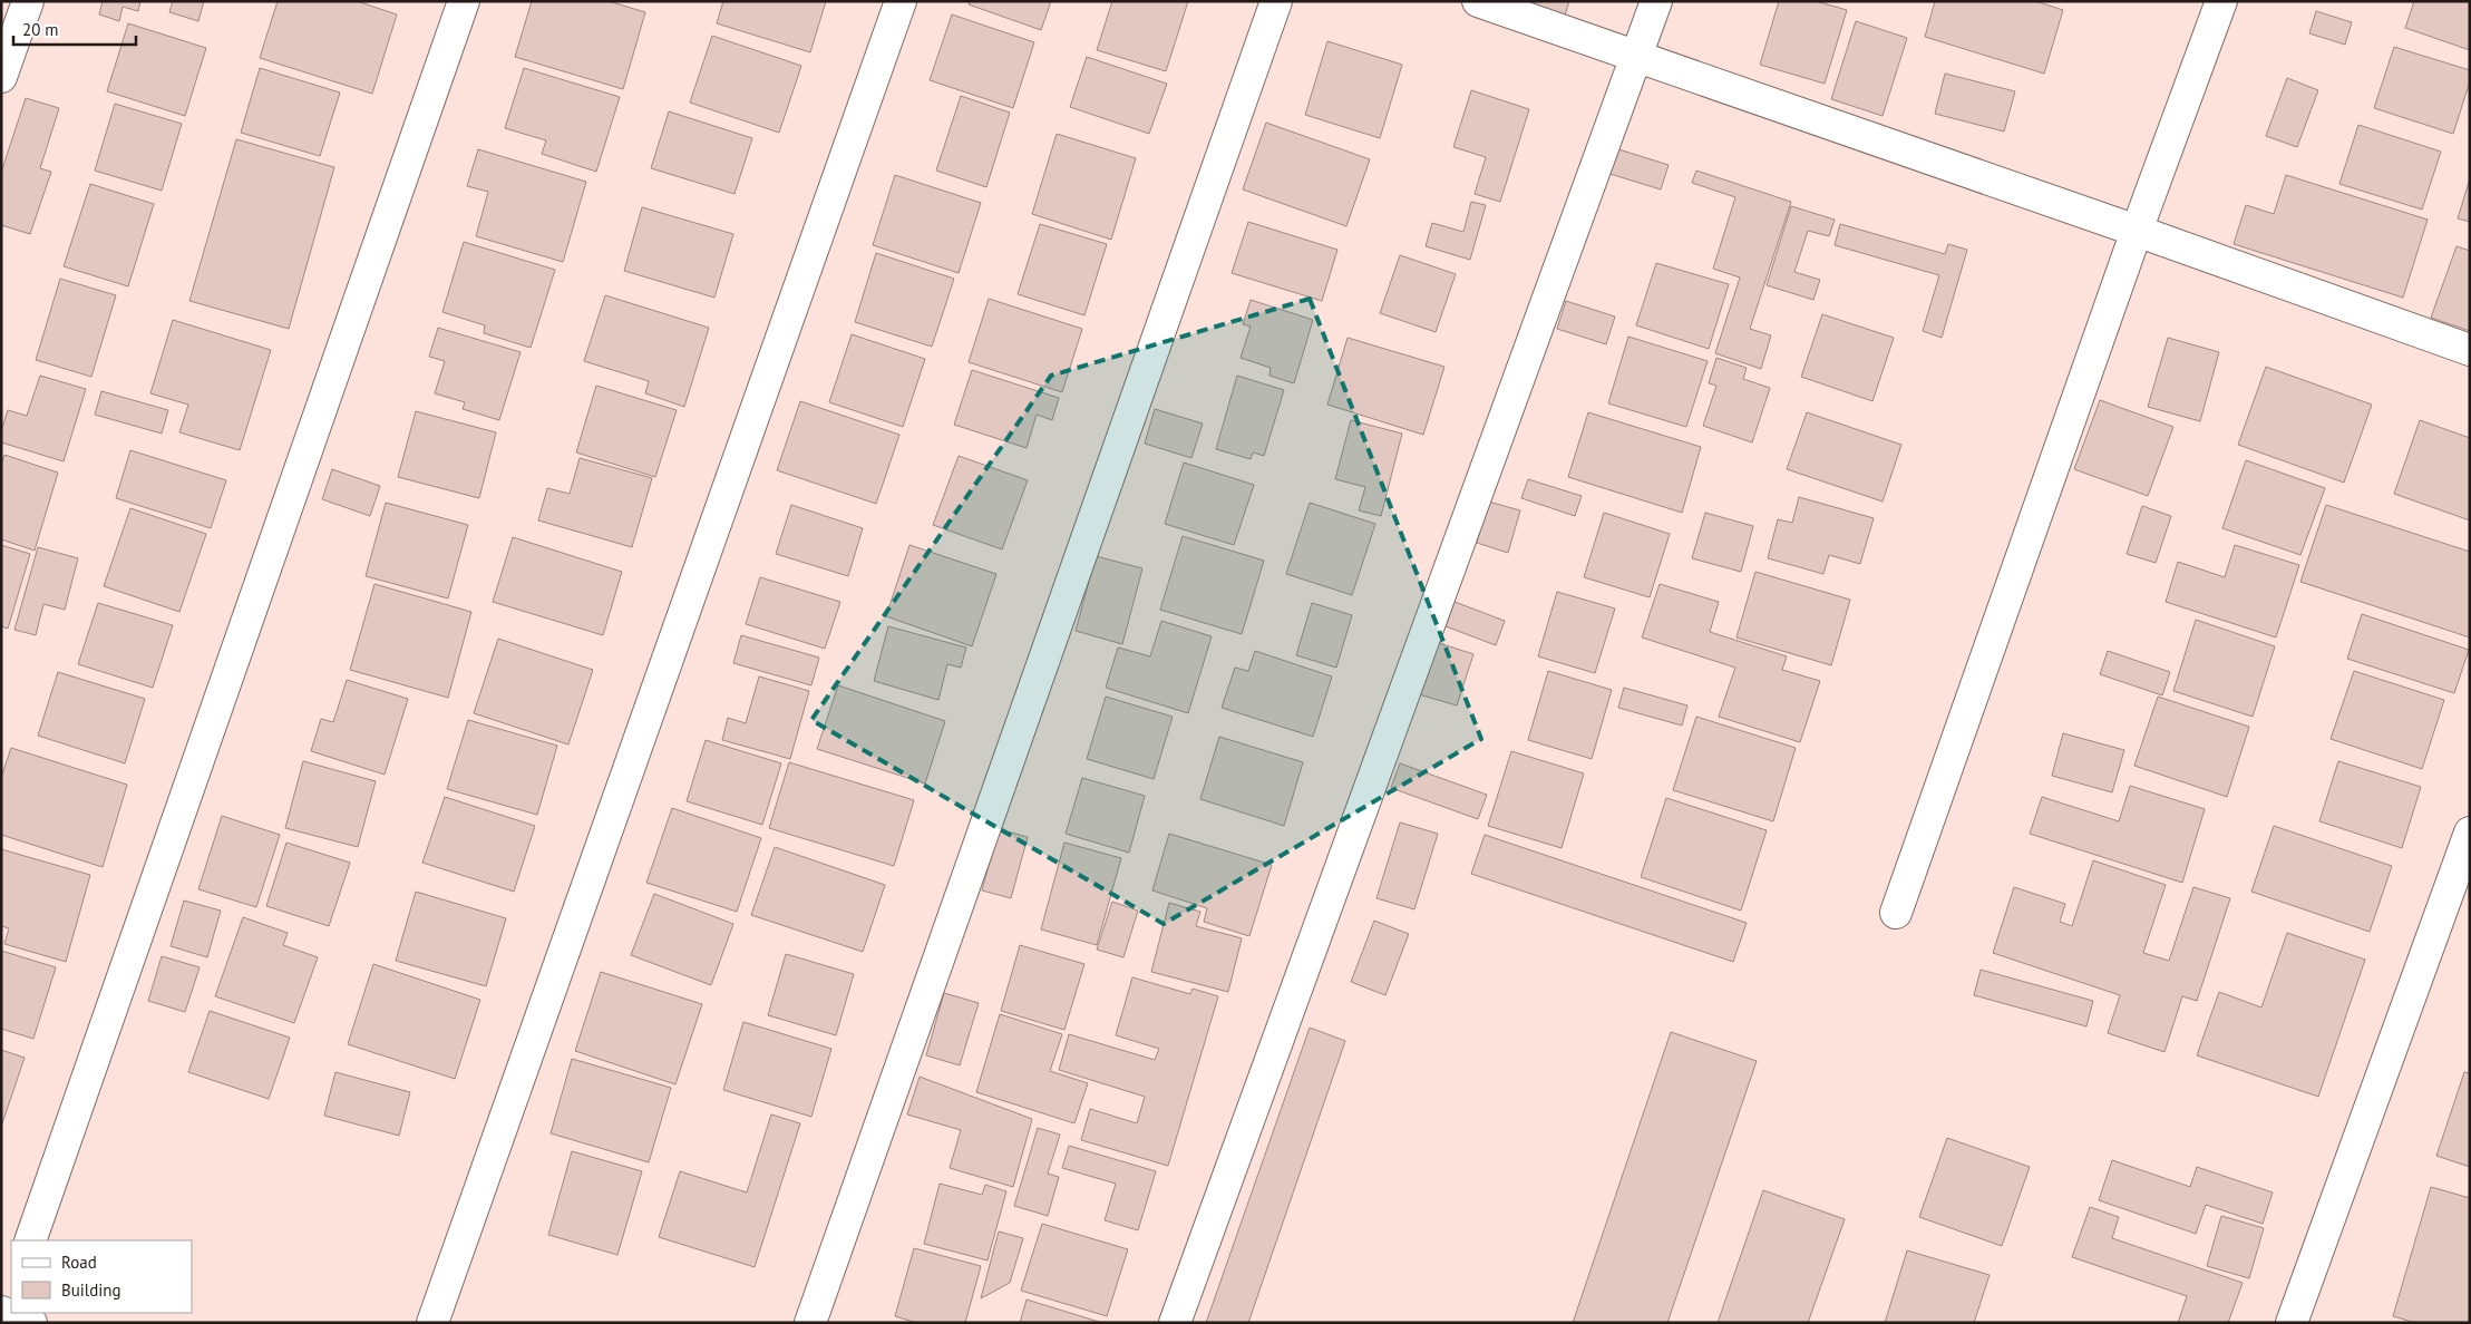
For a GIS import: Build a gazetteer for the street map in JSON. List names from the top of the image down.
{
  "legend": ["Road", "Building"],
  "scale_bar": "20 m"
}
